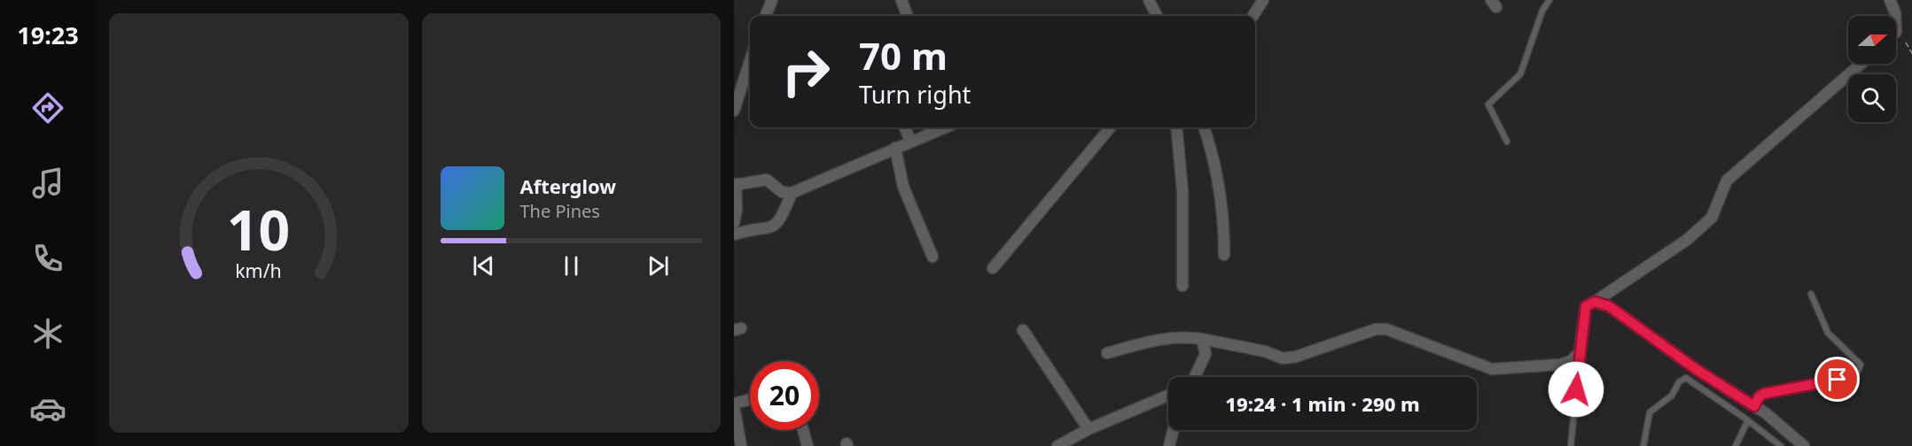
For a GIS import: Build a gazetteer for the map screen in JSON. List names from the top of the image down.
{
  "north": "right",
  "page": {
    "tabs": "19:23",
    "turn": ["70 m", "Turn right"],
    "song": ["Afterglow", "The Pines"],
    "limit": "20",
    "trip": "19:24 · 1 min · 290 m",
    "gauge": ["10", "km/h"]
  }
}
